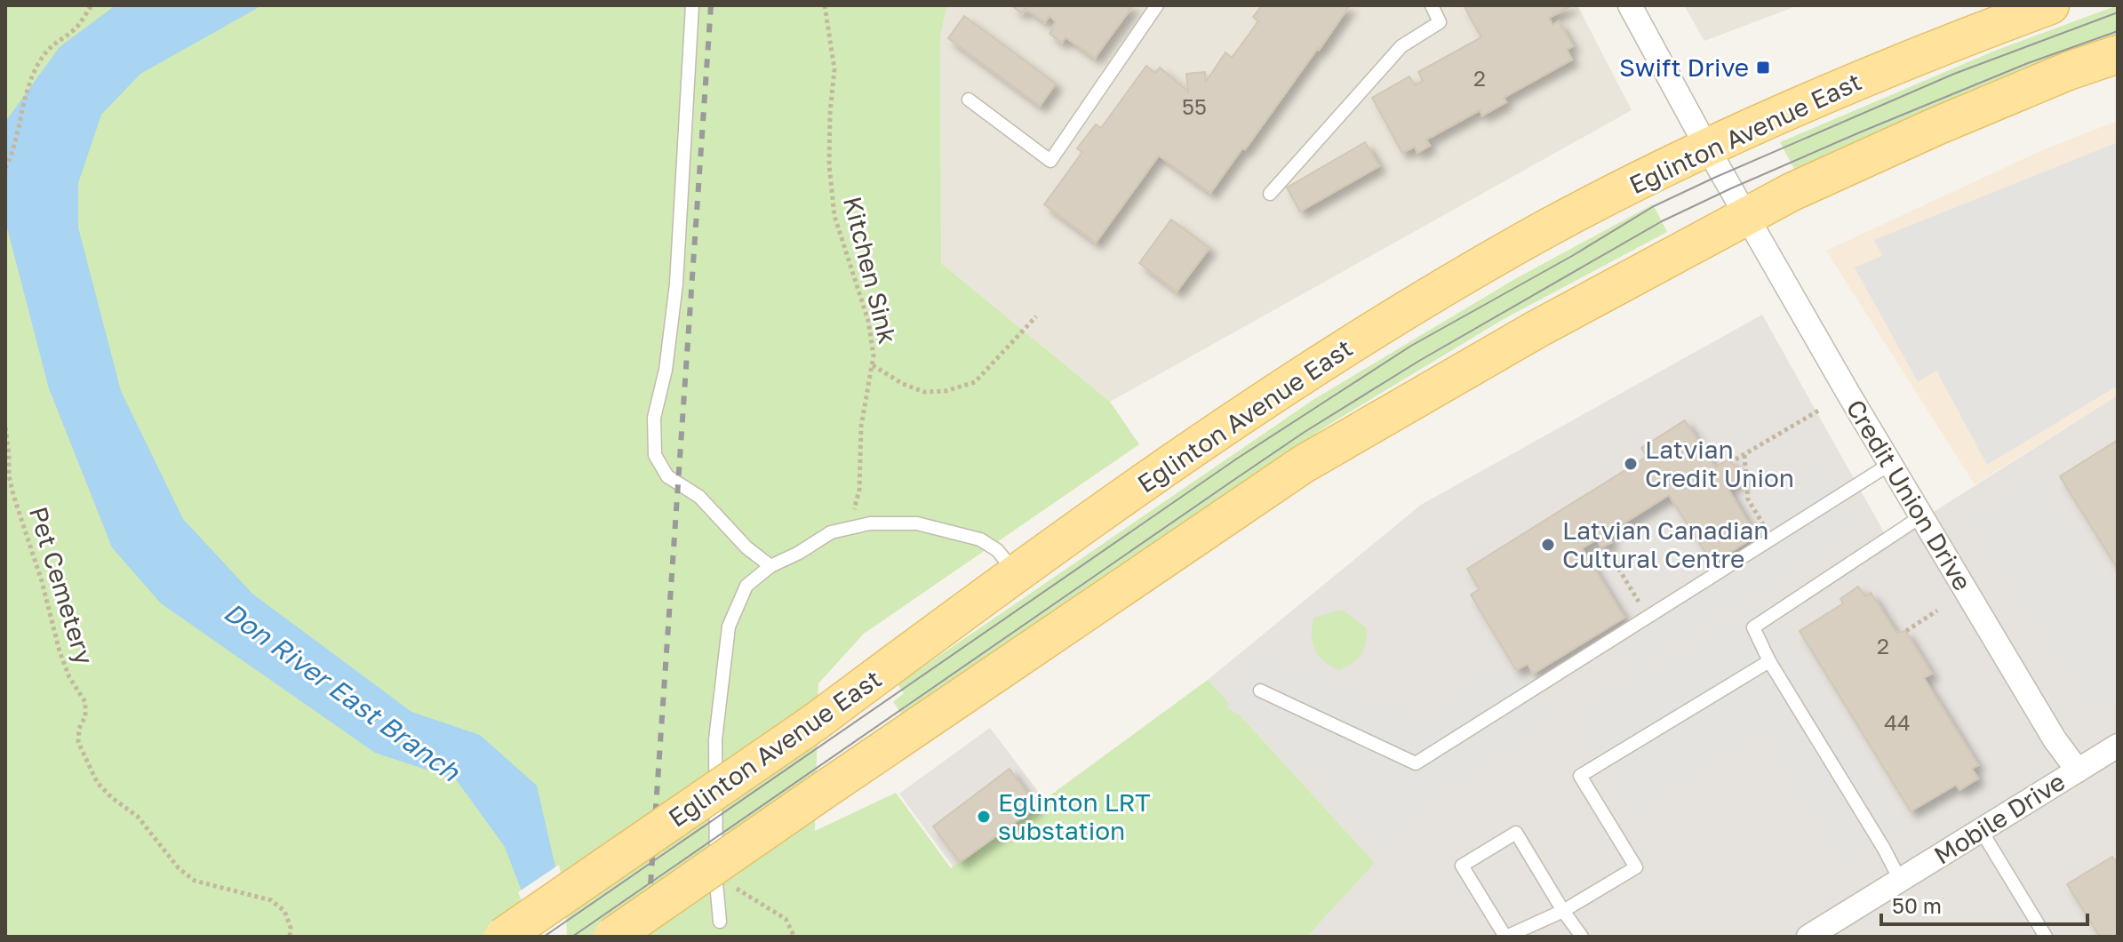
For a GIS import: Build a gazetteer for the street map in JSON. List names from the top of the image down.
{
  "streets": {
    "main road": ["Eglinton Avenue East"],
    "street": ["Credit Union Drive", "Mobile Drive"],
    "path": ["Kitchen Sink", "Pet Cemetery"]
  },
  "crossings": [
    ["Credit Union Drive", "Mobile Drive"]
  ],
  "water": ["Don River East Branch"],
  "places": {
    "transit": ["Swift Drive"],
    "other": ["Latvian Credit Union", "Latvian Canadian Cultural Centre", "Eglinton LRT substation"]
  },
  "house_numbers": [
    "2",
    "55",
    "2",
    "44"
  ],
  "scale_bar": "50 m"
}
